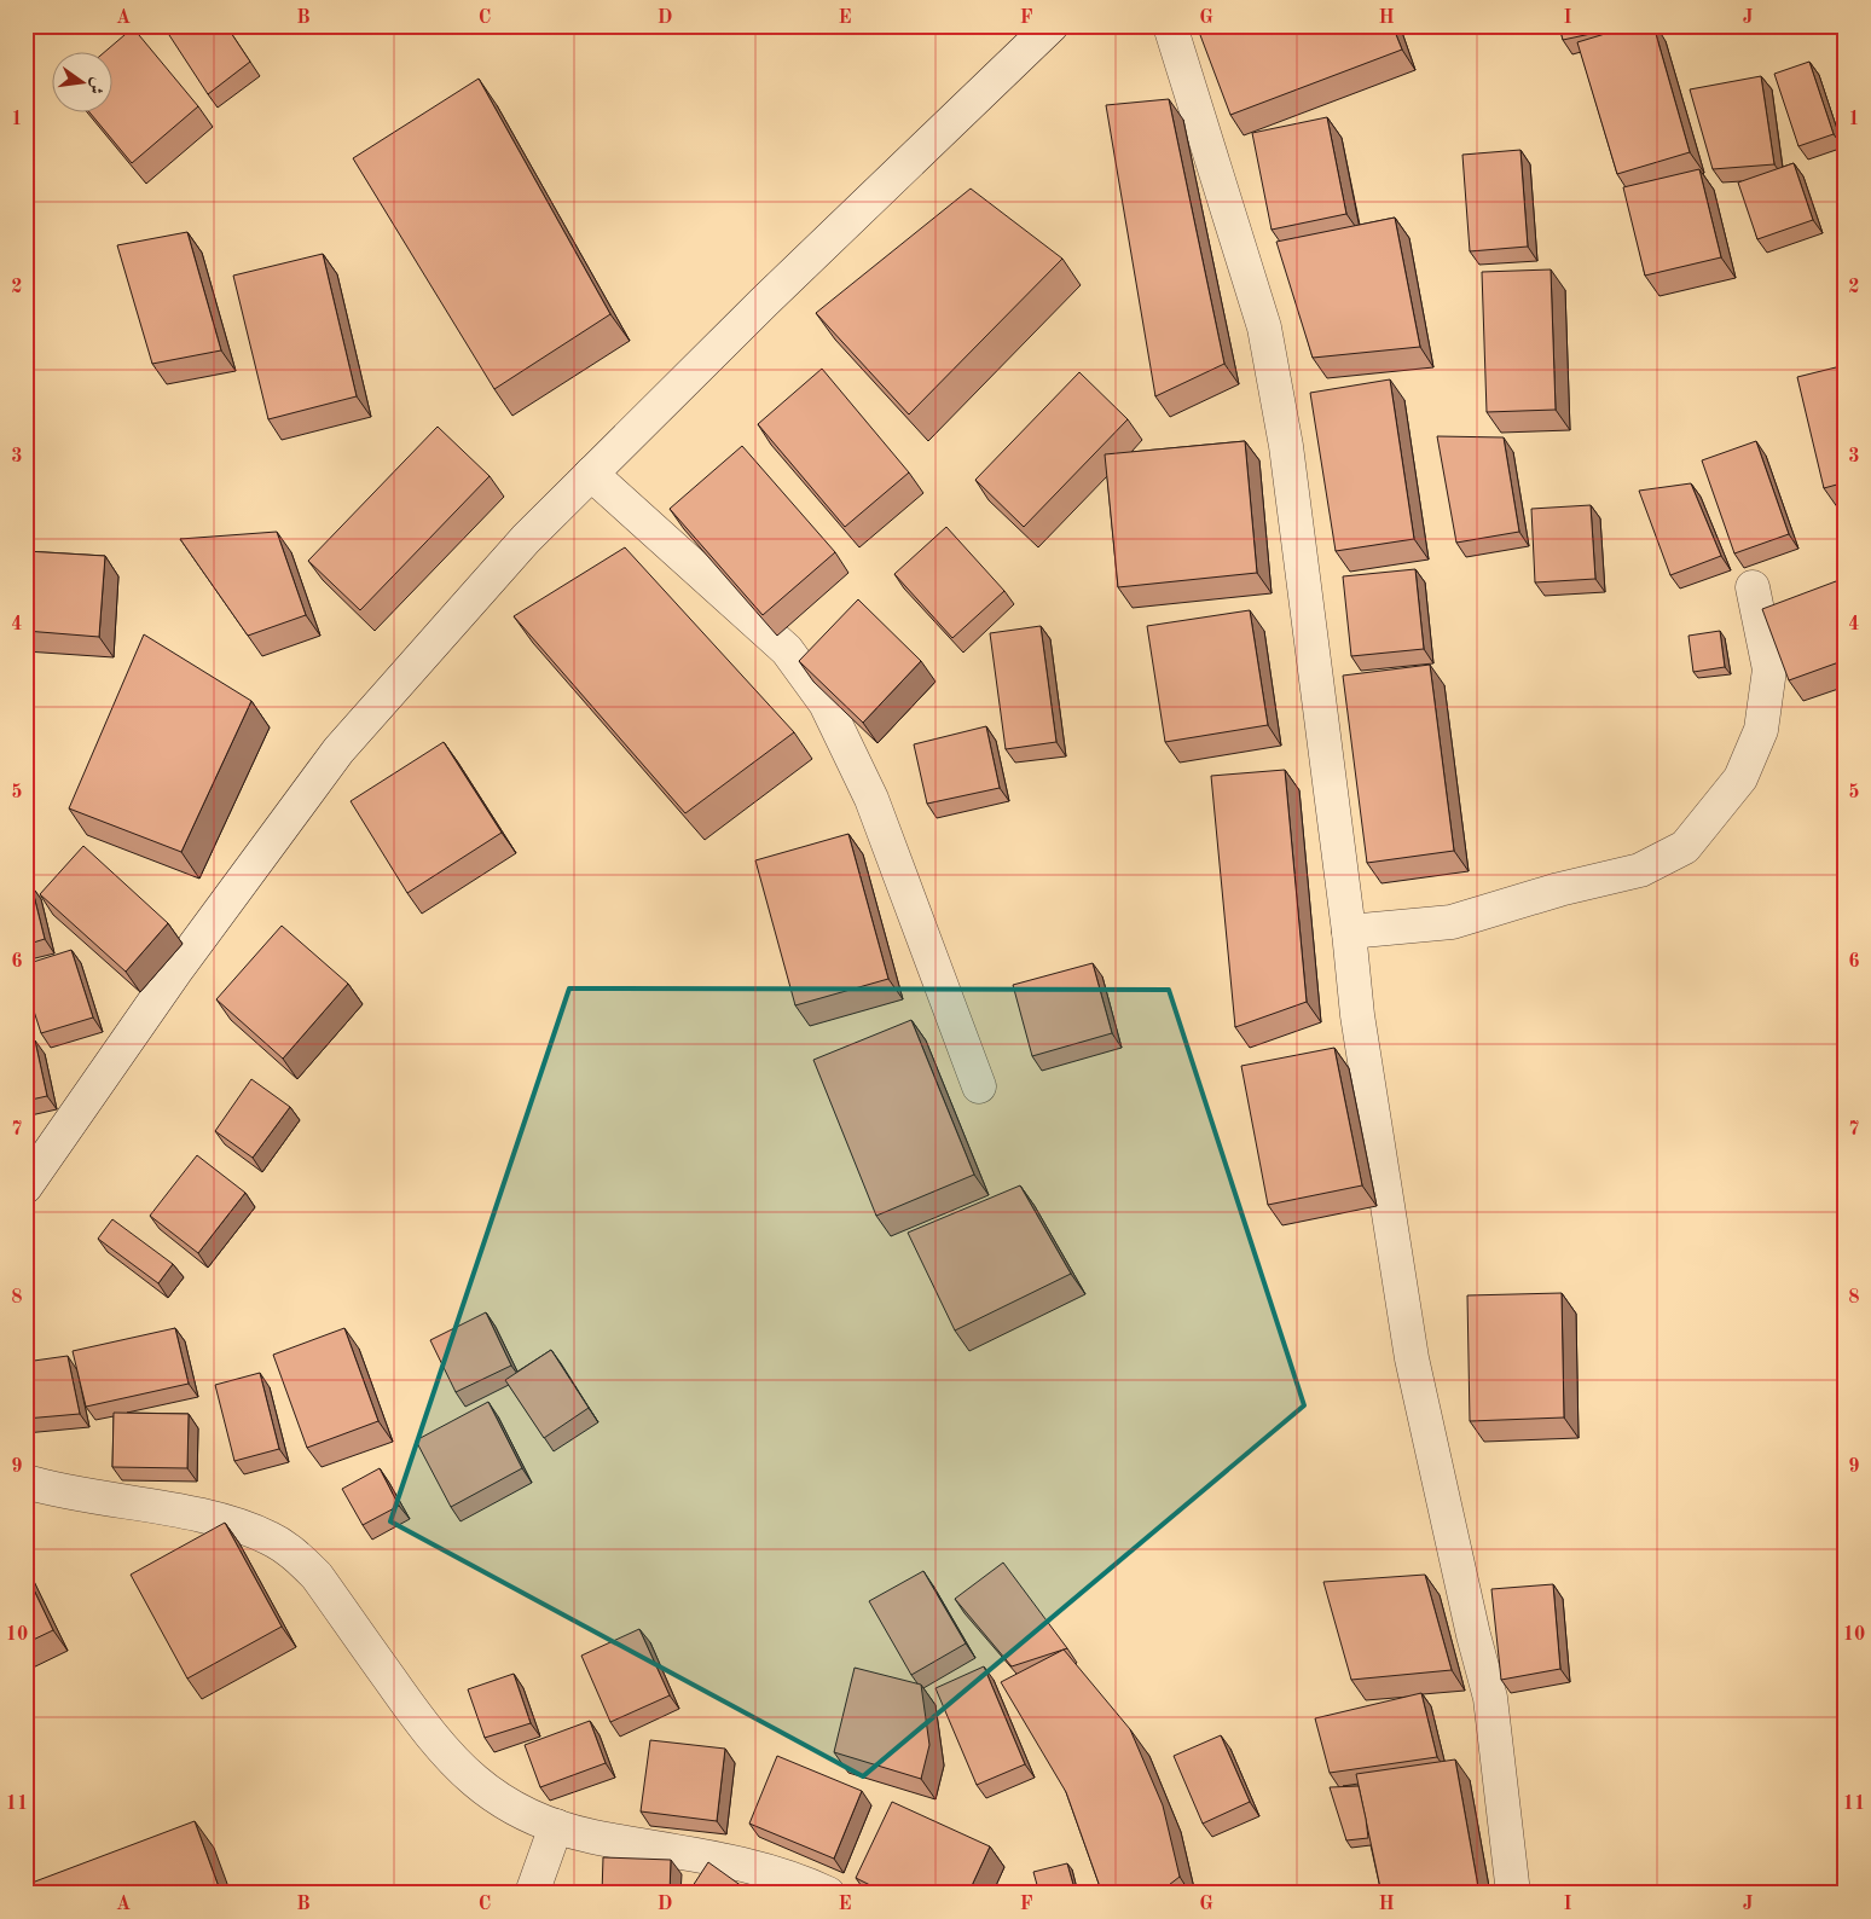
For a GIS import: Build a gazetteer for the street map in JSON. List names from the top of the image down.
{
  "north": "right",
  "grid": {
    "columns": [
      "A",
      "B",
      "C",
      "D",
      "E",
      "F",
      "G",
      "H",
      "I",
      "J"
    ],
    "rows": [
      "1",
      "2",
      "3",
      "4",
      "5",
      "6",
      "7",
      "8",
      "9",
      "10",
      "11"
    ]
  }
}
